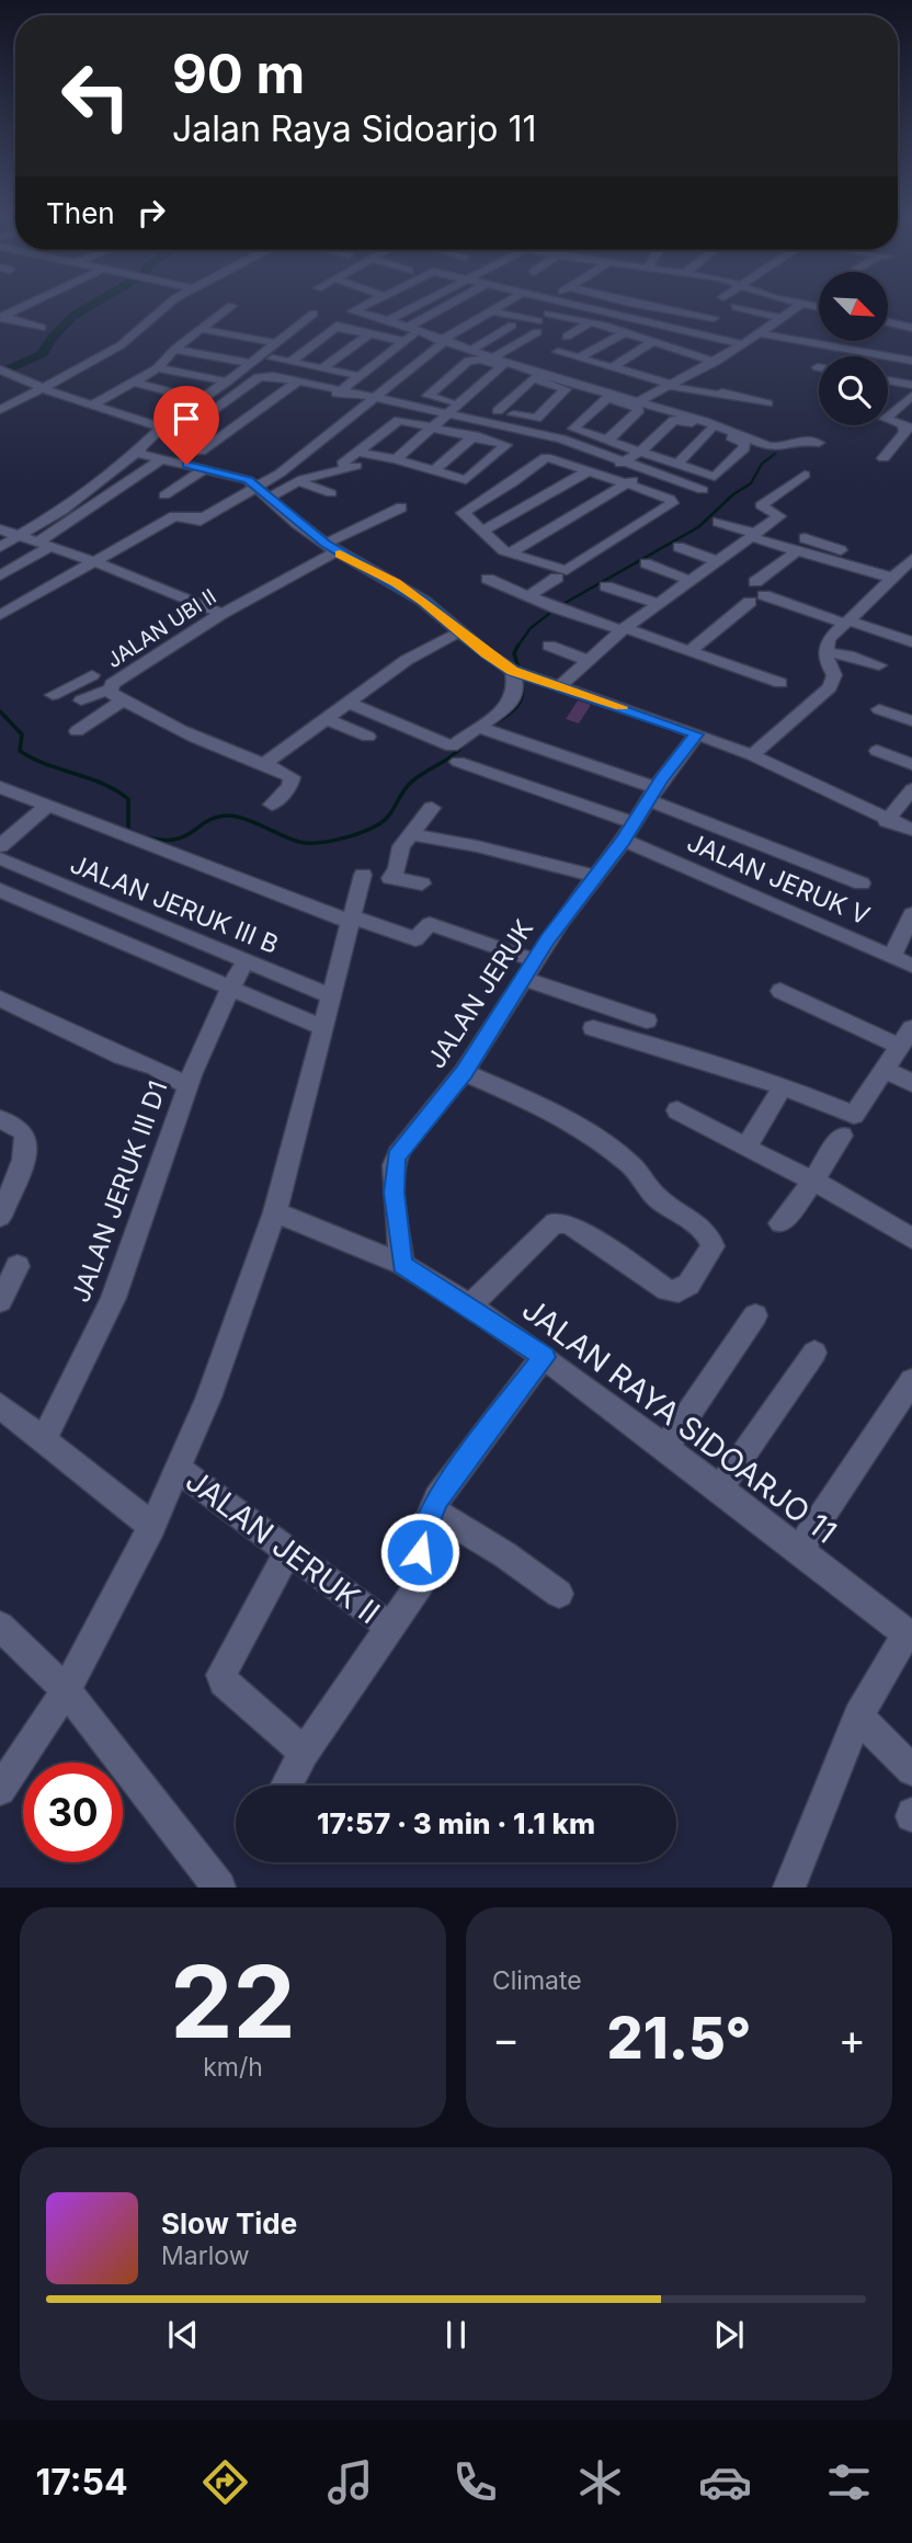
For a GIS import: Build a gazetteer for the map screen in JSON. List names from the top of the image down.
{
  "streets": {
    "street": [
      "JALAN UBI II",
      "JALAN JERUK V",
      "JALAN JERUK III B",
      "JALAN JERUK",
      "JALAN JERUK III D1",
      "JALAN RAYA SIDOARJO 11",
      "JALAN JERUK II"
    ]
  },
  "crossings": [
    ["JALAN JERUK V", "JALAN JERUK"],
    ["JALAN JERUK III B", "JALAN JERUK III D1"],
    ["JALAN JERUK", "JALAN RAYA SIDOARJO 11"],
    ["JALAN RAYA SIDOARJO 11", "JALAN JERUK II"]
  ],
  "north": "bottom right",
  "page": {
    "turn": ["90 m", "Jalan Raya Sidoarjo 11"],
    "then": "Then",
    "limit": "30",
    "trip": "17:57 · 3 min · 1.1 km",
    "tile": [
      ["22", "km/h"],
      "Climate"
    ],
    "heat": ["−", "21.5°", "+"],
    "song": ["Slow Tide", "Marlow"],
    "tabs": "17:54"
  }
}
